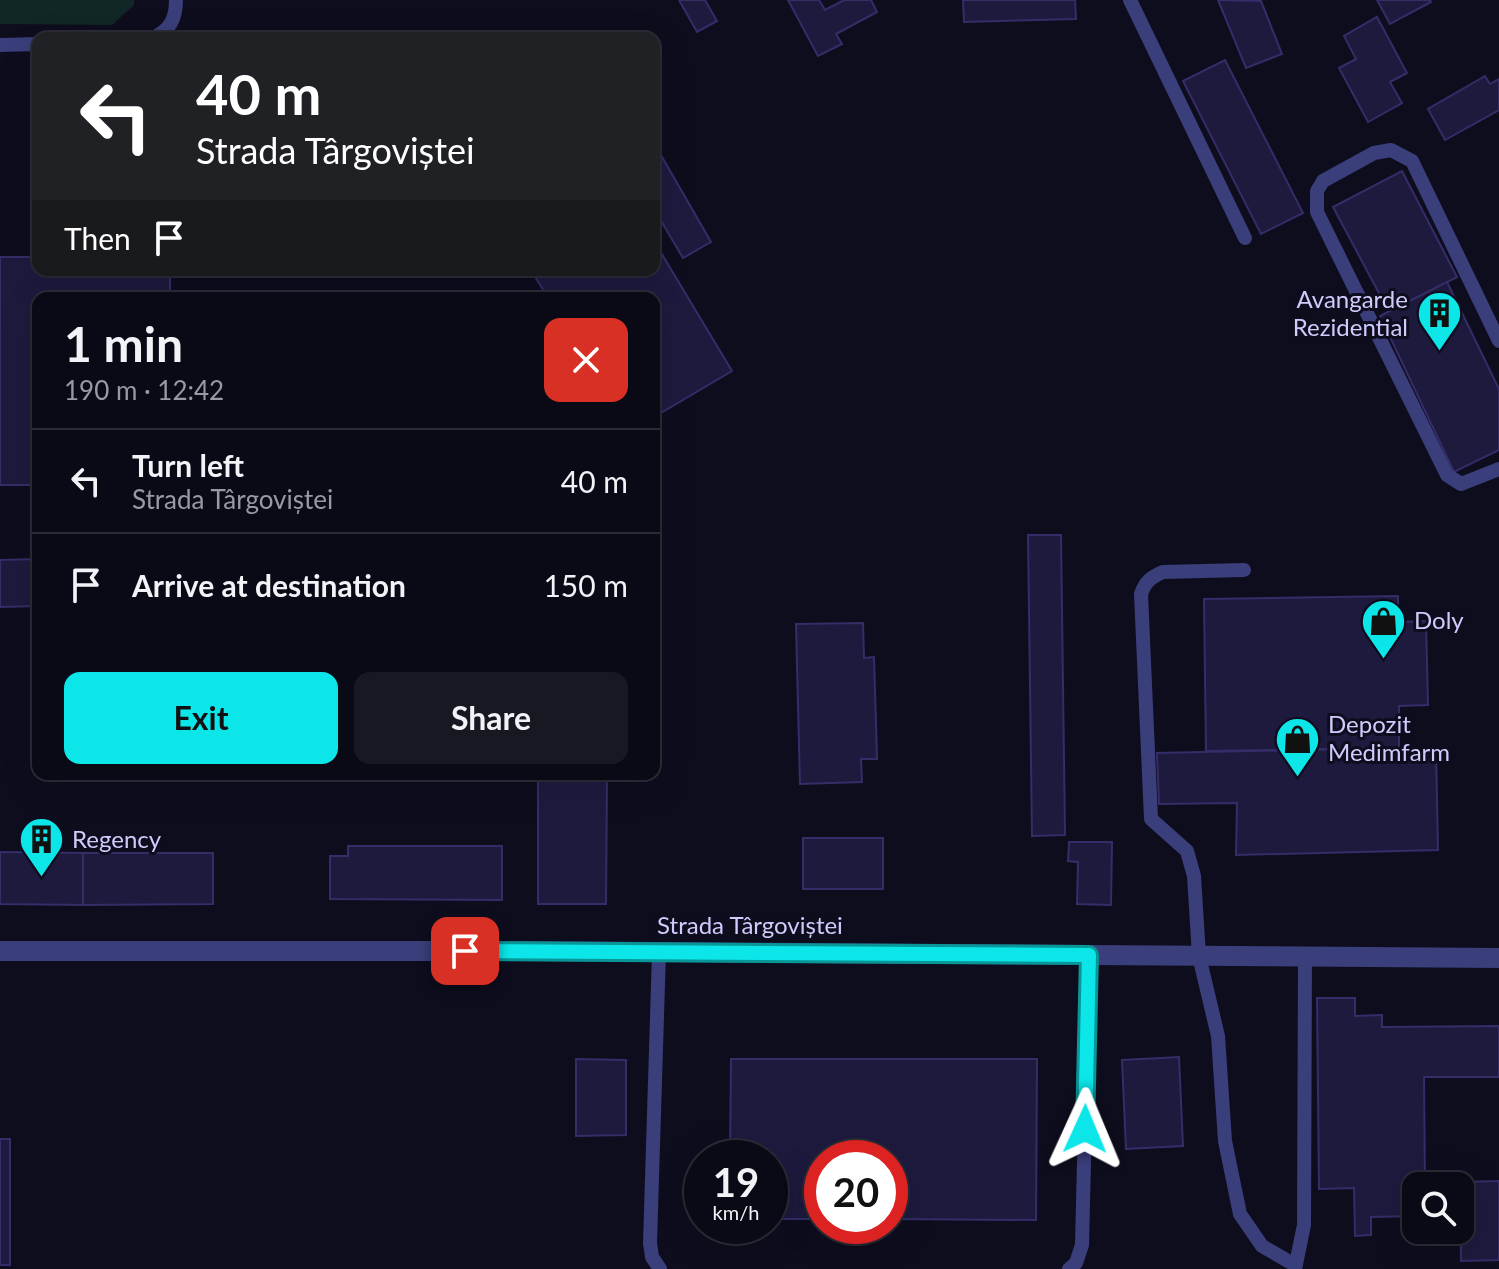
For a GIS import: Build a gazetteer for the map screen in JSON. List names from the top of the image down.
{
  "streets": {
    "street": ["Strada Târgoviștei"]
  },
  "places": {
    "building": ["Avangarde Rezidential", "Regency"],
    "shop": ["Doly", "Depozit Medimfarm"]
  },
  "page": {
    "turn": ["40 m", "Strada Târgoviștei"],
    "then": "Then",
    "heading": ["1 min", "190 m · 12:42"],
    "list": [
      {
        "name": "Turn left",
        "note": "Strada Târgoviștei",
        "value": "40 m"
      },
      {
        "name": "Arrive at destination",
        "value": "150 m"
      }
    ],
    "buttons": ["Exit", "Share"],
    "speed": "19 km/h",
    "limit": "20"
  }
}
